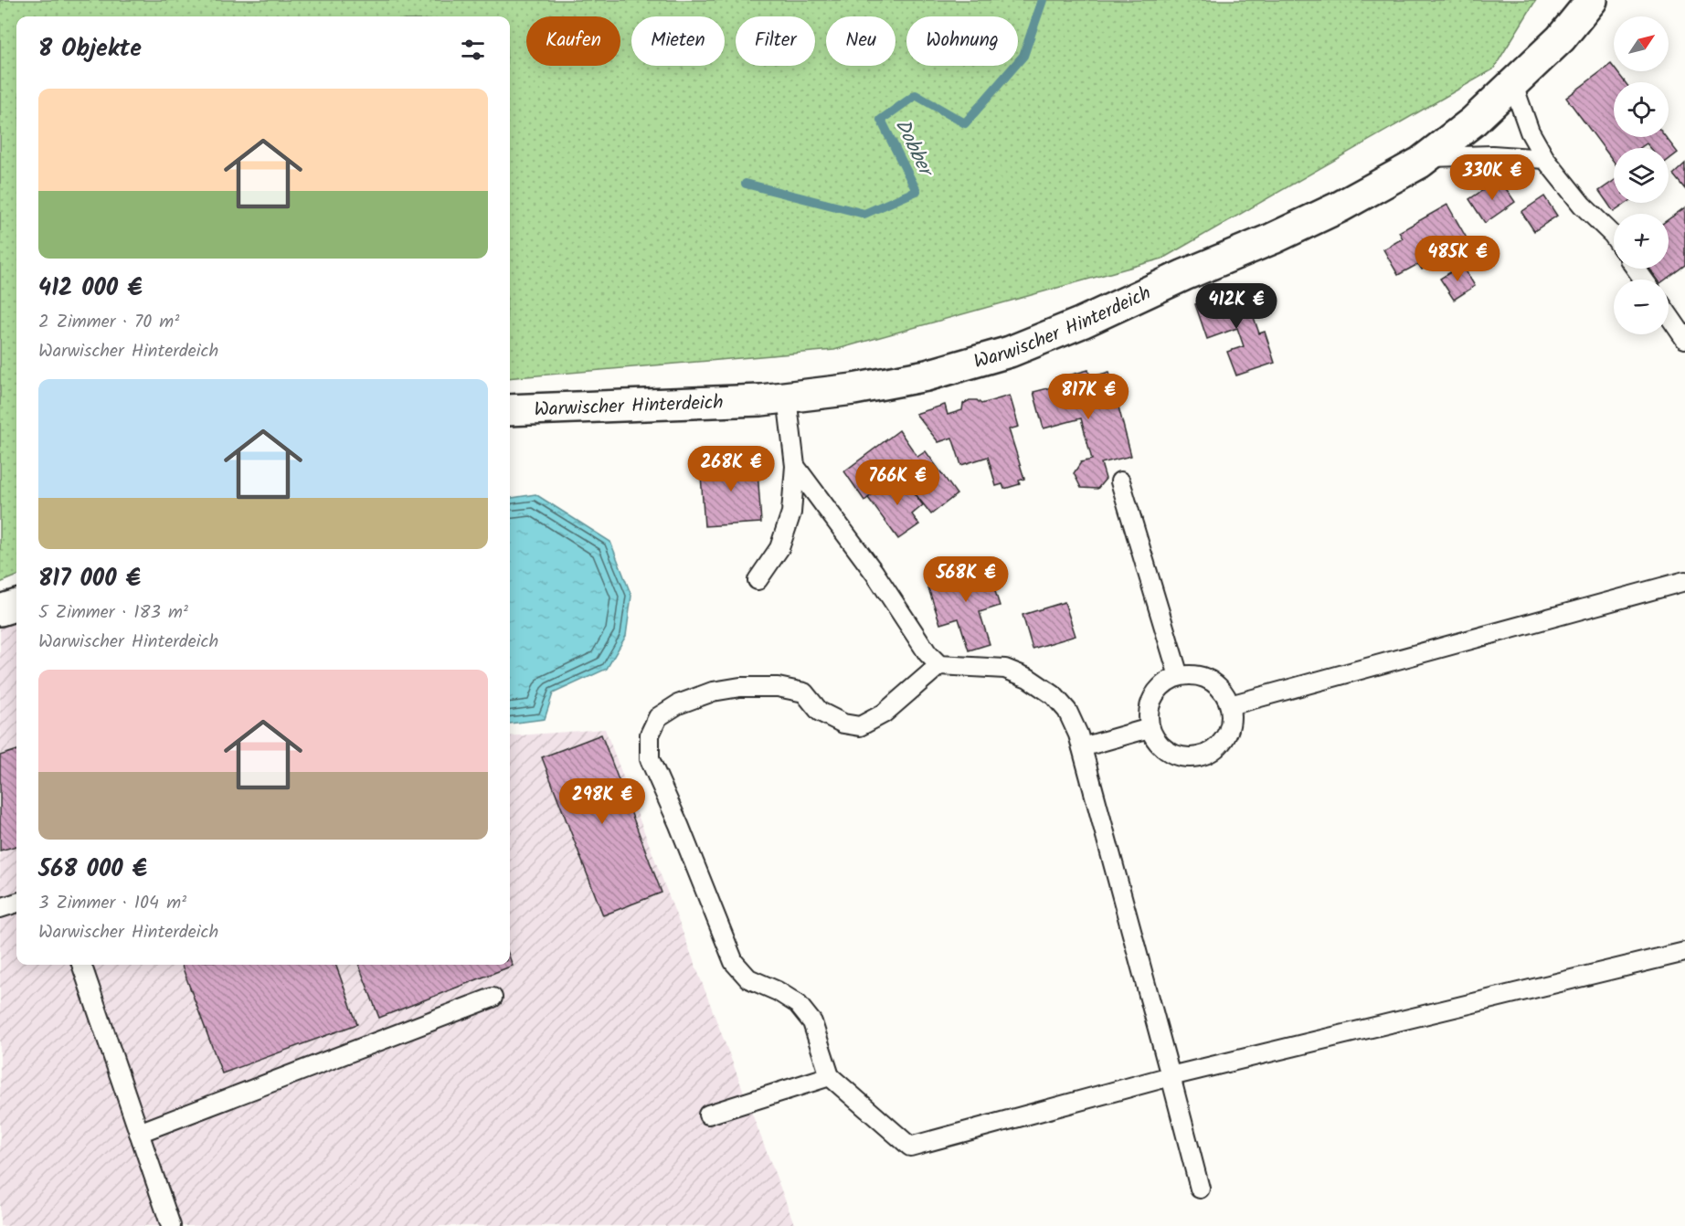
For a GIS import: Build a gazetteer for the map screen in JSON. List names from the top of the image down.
{
  "streets": {
    "street": ["Warwischer Hinterdeich"]
  },
  "water": ["Dobber"],
  "north": "top right",
  "page": {
    "map_buttons": ["+", "−"],
    "chip": [
      "Kaufen",
      "Mieten",
      "Filter",
      "Neu",
      "Wohnung"
    ],
    "heading": "8 Objekte",
    "list": [
      {
        "name": "412 000 €",
        "note": "2 Zimmer · 70 m² · Warwischer Hinterdeich"
      },
      {
        "name": "817 000 €",
        "note": "5 Zimmer · 183 m² · Warwischer Hinterdeich"
      },
      {
        "name": "568 000 €",
        "note": "3 Zimmer · 104 m² · Warwischer Hinterdeich"
      }
    ],
    "price": [
      "330K €",
      "485K €",
      "412K €",
      "817K €",
      "268K €",
      "766K €",
      "568K €",
      "298K €"
    ]
  }
}
